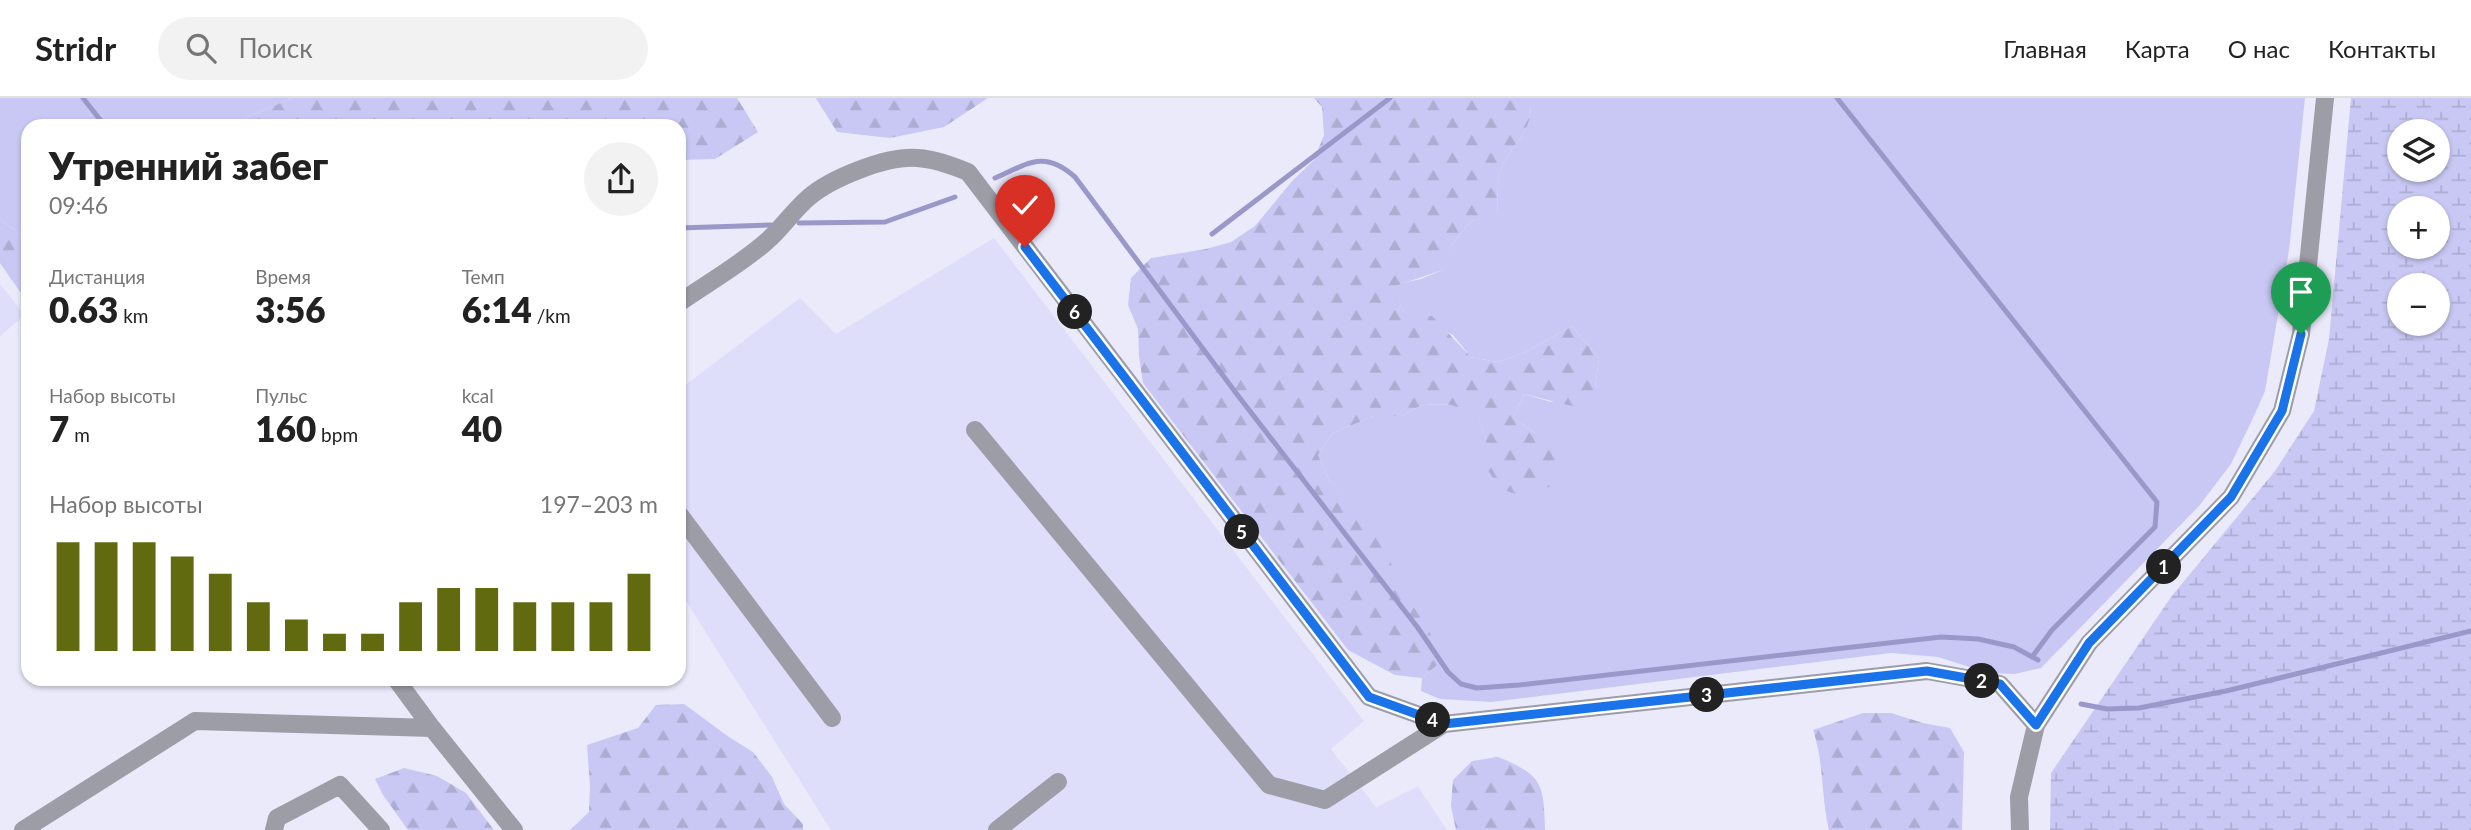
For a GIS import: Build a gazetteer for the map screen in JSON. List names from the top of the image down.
{
  "page": {
    "header": "Stridr",
    "search": "Поиск",
    "nav": [
      "Главная",
      "Карта",
      "О нас",
      "Контакты"
    ],
    "map_buttons": ["+", "−"],
    "heading": ["Утренний забег", "09:46"],
    "stats": [
      ["Дистанция", "0.63 km"],
      ["Время", "3:56"],
      ["Темп", "6:14 /km"],
      ["Набор высоты", "7 m"],
      ["Пульс", "160 bpm"],
      ["kcal", "40"]
    ],
    "pins": [
      "6",
      "5",
      "1",
      "2",
      "3",
      "4"
    ],
    "chart": ["Набор высоты", "197–203 m"]
  }
}
